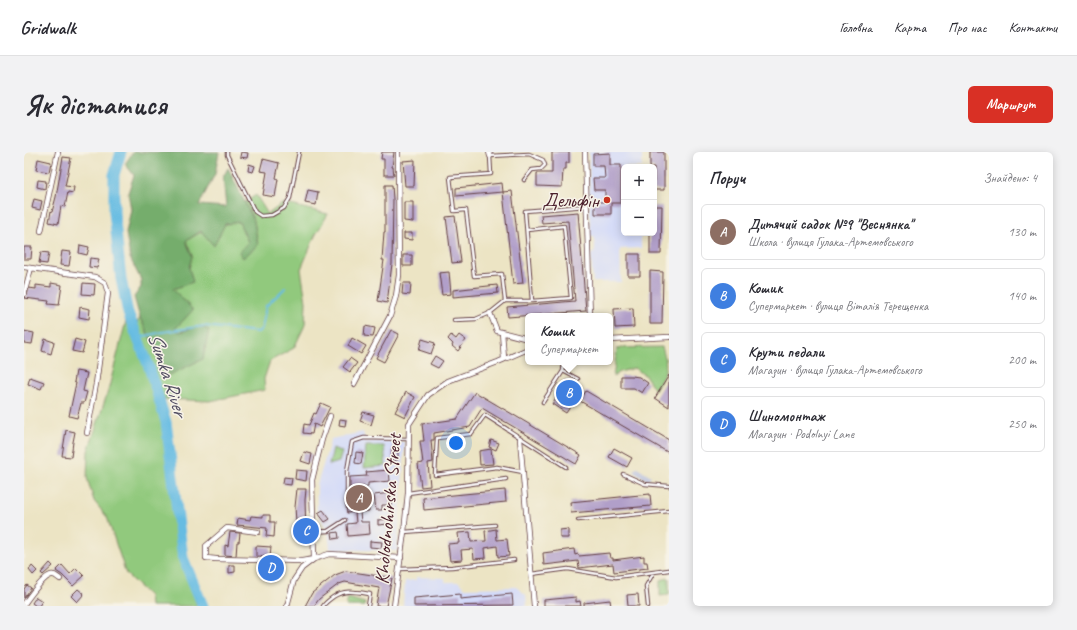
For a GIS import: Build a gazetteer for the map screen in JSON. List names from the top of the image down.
{
  "streets": {
    "street": ["Kholodnohirska Street"]
  },
  "water": ["Sumka River"],
  "places": ["Дельфін"],
  "page": {
    "header": "Gridwalk",
    "nav": [
      "Головна",
      "Карта",
      "Про нас",
      "Контакти"
    ],
    "buttons": "Маршрут",
    "title": "Як дістатися",
    "heading": ["Поруч", "Знайдено: 4"],
    "map_buttons": ["+", "−"],
    "list": [
      {
        "mark": "A",
        "name": "Дитячий садок №9 \"Веснянка\"",
        "note": "Школа · вулиця Гулака-Артемовського",
        "value": "130 m"
      },
      {
        "mark": "B",
        "name": "Кошик",
        "note": "Супермаркет · вулиця Віталія Терещенка",
        "value": "140 m"
      },
      {
        "mark": "C",
        "name": "Крути педали",
        "note": "Магазин · вулиця Гулака-Артемовського",
        "value": "200 m"
      },
      {
        "mark": "D",
        "name": "Шиномонтаж",
        "note": "Магазин · Podolnyi Lane",
        "value": "250 m"
      }
    ],
    "popup": ["Кошик", "Супермаркет"],
    "pins": [
      "B",
      "A",
      "C",
      "D"
    ]
  }
}
